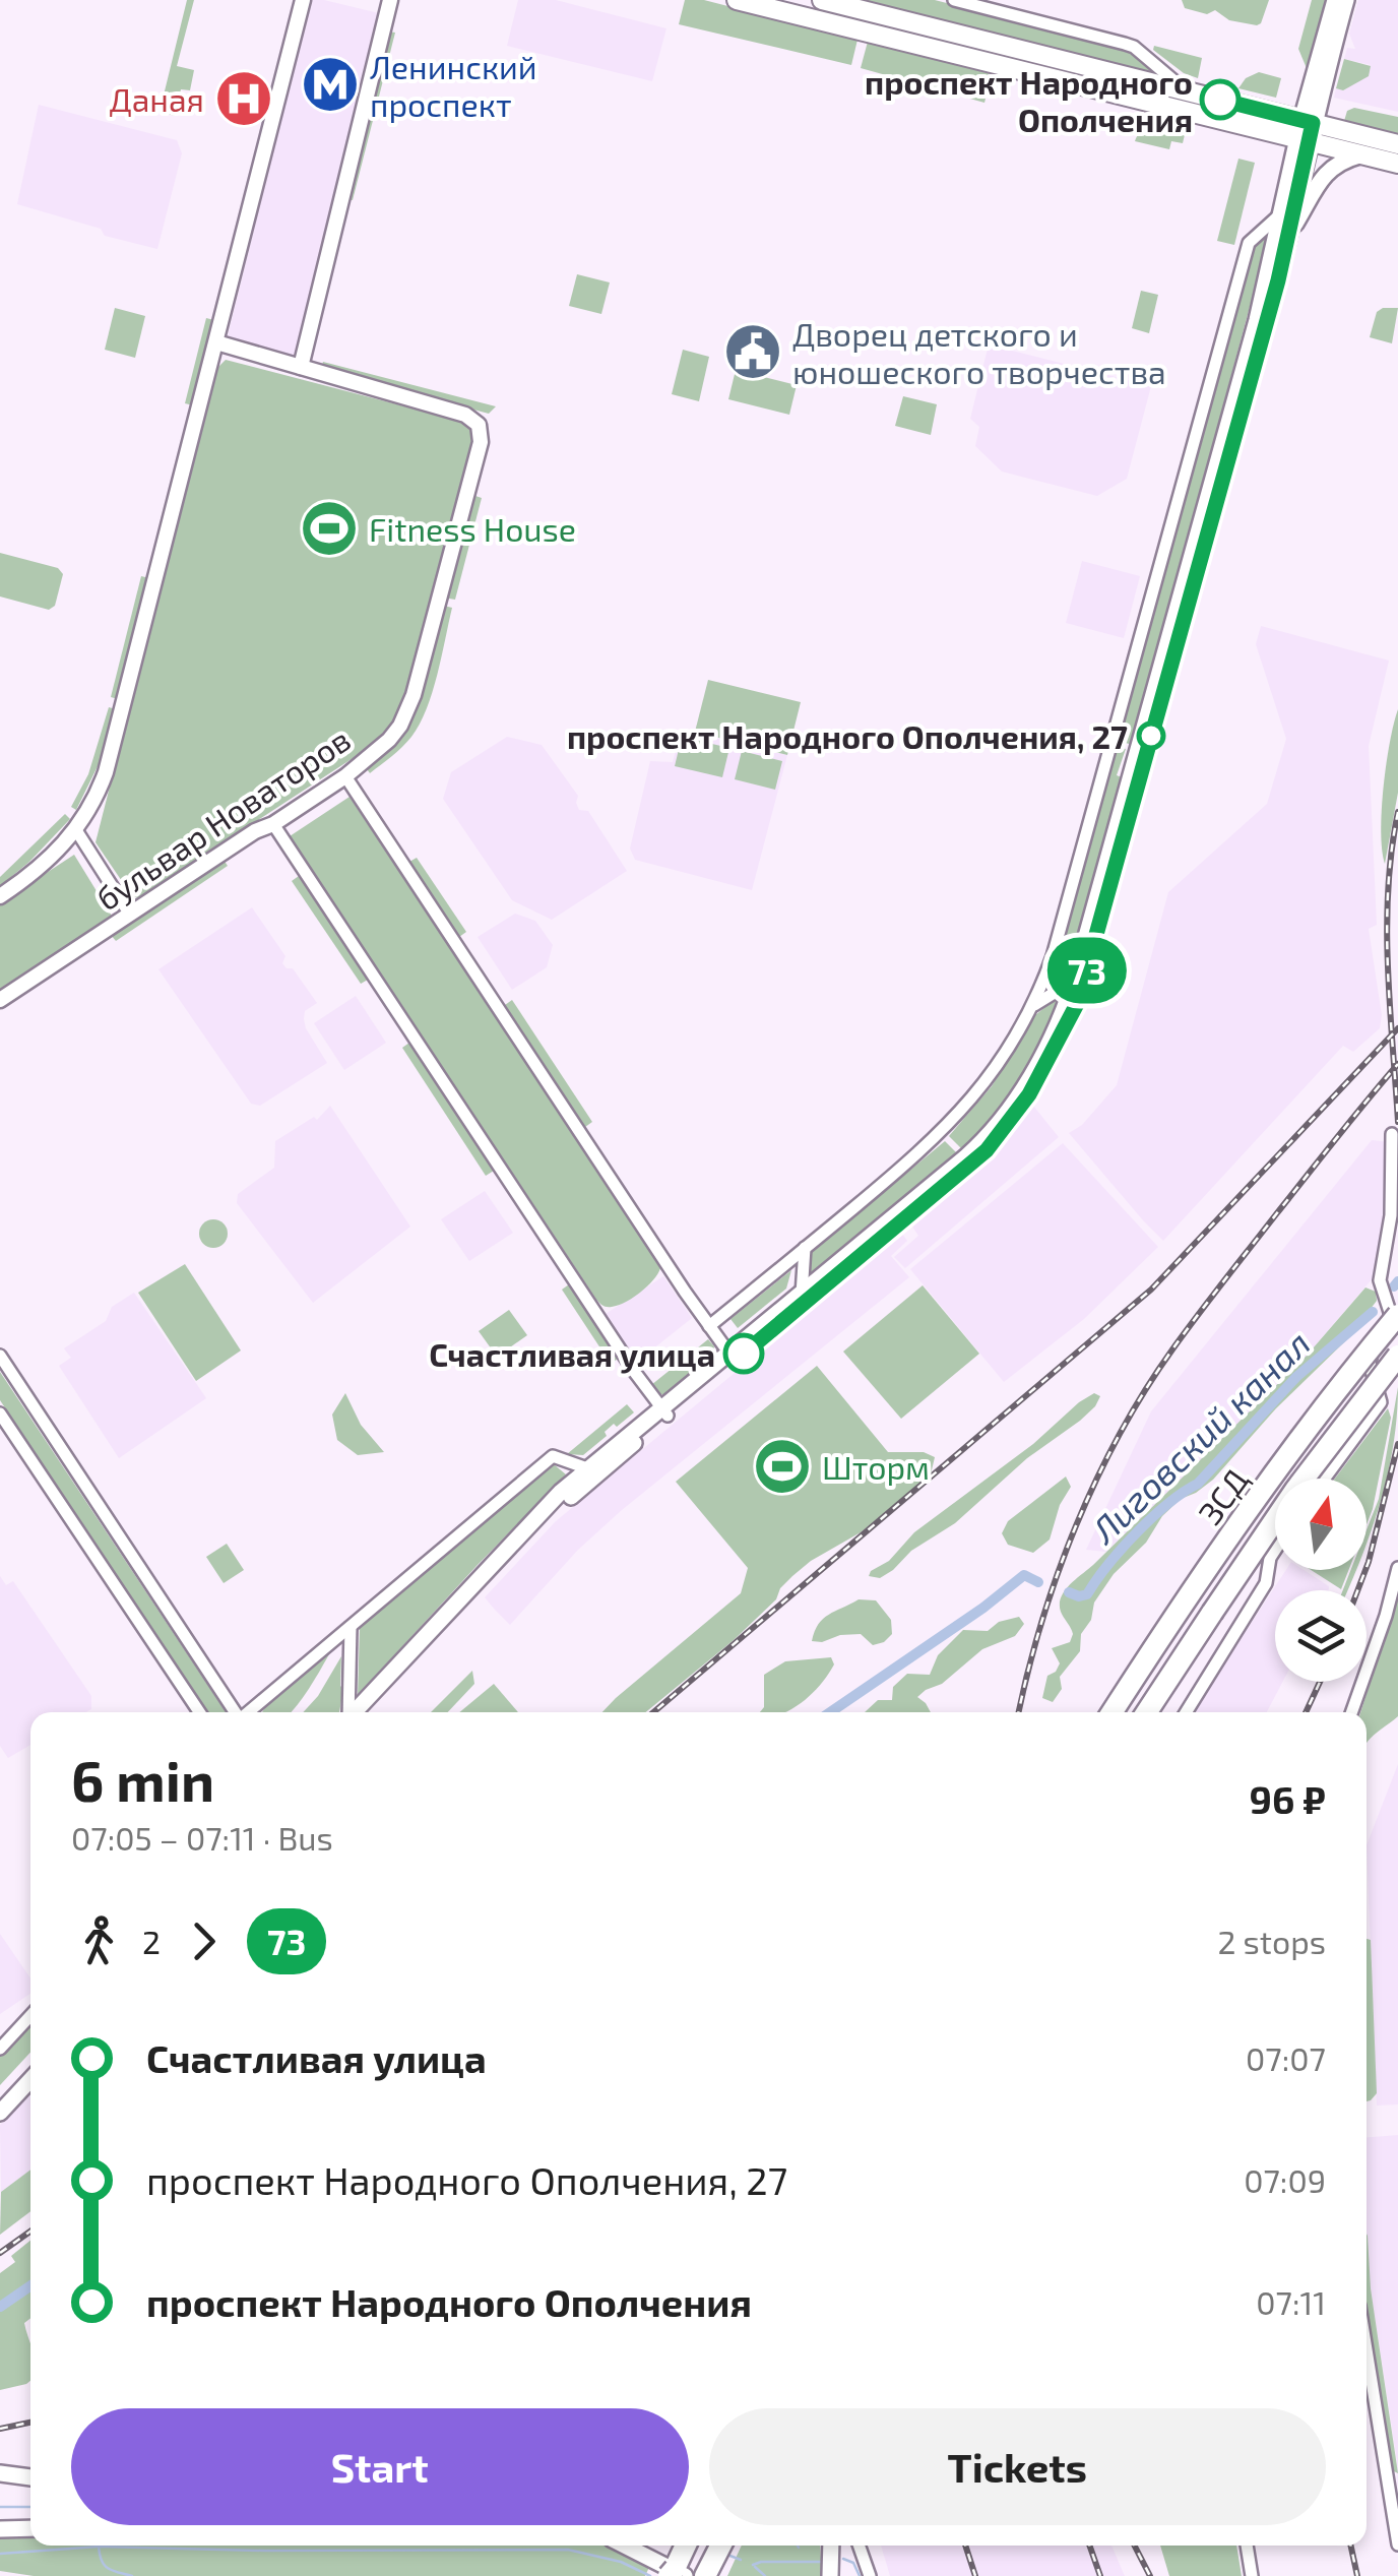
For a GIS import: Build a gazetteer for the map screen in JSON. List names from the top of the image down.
{
  "streets": {
    "highway": ["ЗСД"],
    "street": ["бульвар Новаторов"]
  },
  "water": ["Лиговский канал"],
  "places": {
    "metro station": ["Ленинский проспект"],
    "hospital": ["Даная"],
    "other": ["проспект Народного Ополчения", "проспект Народного Ополчения, 27", "Счастливая улица"],
    "public building": ["Дворец детского и юношеского творчества"],
    "sports": ["Fitness House", "Шторм"]
  },
  "lines": ["bus line 73"],
  "north": "top",
  "page": {
    "on_map": "73",
    "heading": ["6 min", "07:05 – 07:11 · Bus", "96 ₽"],
    "legs": ["2", "73", "2 stops"],
    "list": [
      {
        "name": "Счастливая улица",
        "value": "07:07"
      },
      {
        "name": "проспект Народного Ополчения, 27",
        "value": "07:09"
      },
      {
        "name": "проспект Народного Ополчения",
        "value": "07:11"
      }
    ],
    "buttons": ["Start", "Tickets"]
  }
}
